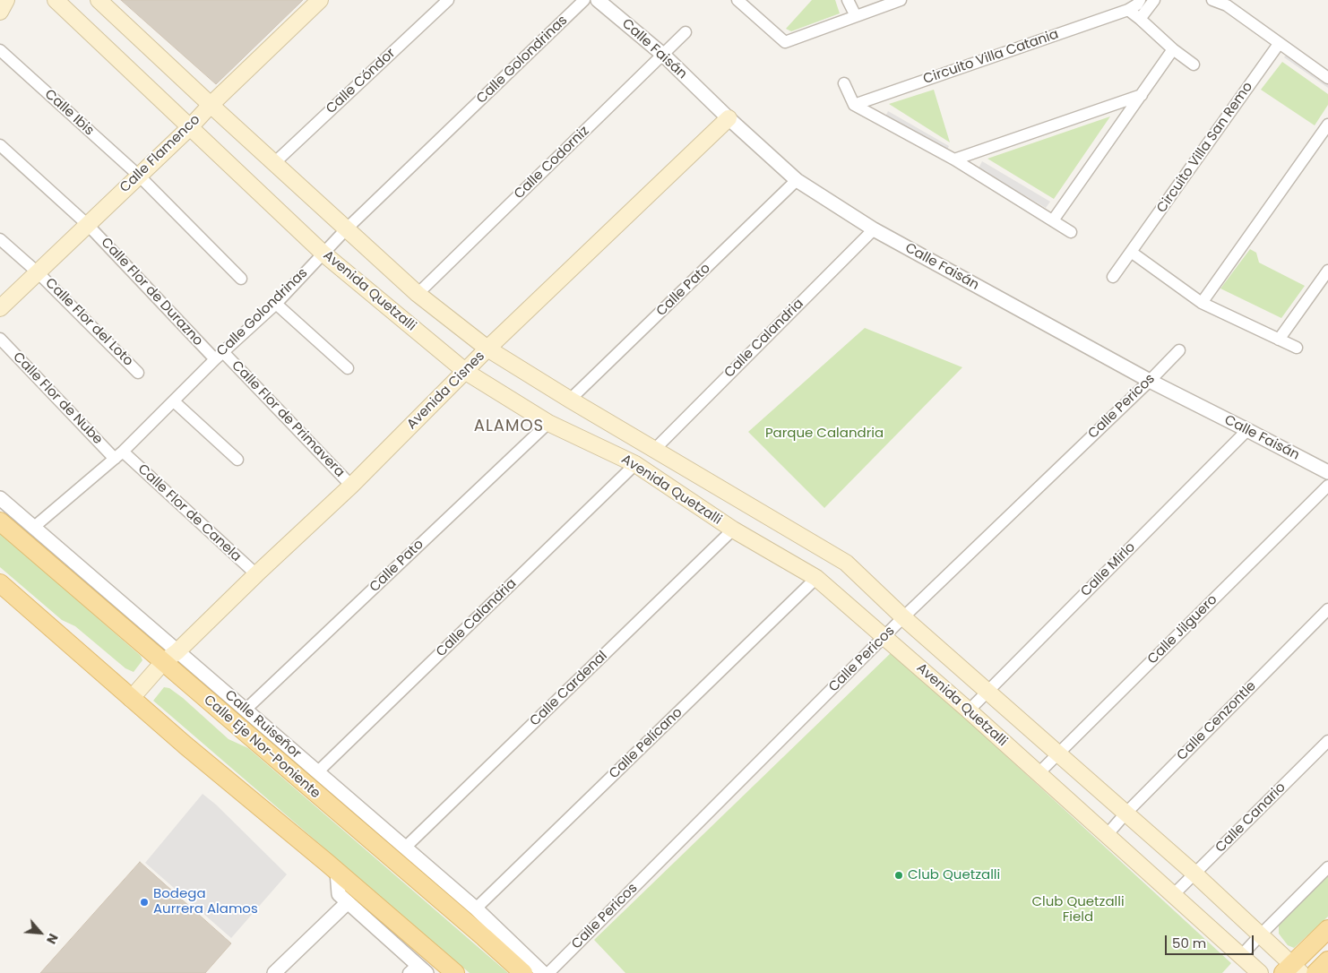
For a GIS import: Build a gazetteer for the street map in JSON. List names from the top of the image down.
{
  "streets": {
    "main road": [
      "Calle Flamenco",
      "Avenida Quetzalli",
      "Avenida Cisnes",
      "Calle Eje Nor-Poniente"
    ],
    "street": [
      "Calle Faisán",
      "Circuito Villa Catania",
      "Calle Golondrinas",
      "Calle Cóndor",
      "Calle Ibis",
      "Circuito Villa San Remo",
      "Calle Codorniz",
      "Calle Pato",
      "Calle Flor de Durazno",
      "Calle Flor del Loto",
      "Calle Calandria",
      "Calle Flor de Nube",
      "Calle Pericos",
      "Calle Flor de Primavera",
      "Calle Flor de Canela",
      "Calle Mirlo",
      "Calle Jilguero",
      "Calle Cardenal",
      "Calle Cenzontle",
      "Calle Ruiseñor",
      "Calle Pelícano",
      "Calle Canario"
    ]
  },
  "crossings": [
    ["Calle Faisán", "Calle Codorniz"],
    ["Calle Faisán", "Calle Pato"],
    ["Calle Faisán", "Calle Calandria"],
    ["Calle Faisán", "Avenida Cisnes"],
    ["Calle Faisán", "Calle Pericos"],
    ["Calle Faisán", "Calle Mirlo"],
    ["Calle Golondrinas", "Avenida Quetzalli"],
    ["Calle Golondrinas", "Calle Flor de Durazno"],
    ["Calle Golondrinas", "Calle Flor de Nube"],
    ["Calle Golondrinas", "Calle Flor de Primavera"],
    ["Calle Golondrinas", "Calle Flor de Canela"],
    ["Calle Golondrinas", "Calle Ruiseñor"],
    ["Calle Cóndor", "Avenida Quetzalli"],
    ["Calle Ibis", "Calle Flamenco"],
    ["Calle Flamenco", "Avenida Quetzalli"],
    ["Calle Flamenco", "Calle Flor de Durazno"],
    ["Calle Flamenco", "Calle Flor del Loto"],
    ["Calle Codorniz", "Avenida Quetzalli"],
    ["Calle Pato", "Avenida Quetzalli"],
    ["Calle Pato", "Calle Ruiseñor"],
    ["Avenida Quetzalli", "Calle Calandria"],
    ["Avenida Quetzalli", "Avenida Cisnes"],
    ["Avenida Quetzalli", "Calle Pericos"],
    ["Avenida Quetzalli", "Calle Mirlo"],
    ["Avenida Quetzalli", "Calle Jilguero"],
    ["Avenida Quetzalli", "Calle Cardenal"],
    ["Avenida Quetzalli", "Calle Cenzontle"],
    ["Avenida Quetzalli", "Calle Pelícano"],
    ["Avenida Quetzalli", "Calle Canario"],
    ["Calle Flor de Durazno", "Calle Flor de Primavera"],
    ["Calle Calandria", "Calle Ruiseñor"],
    ["Avenida Cisnes", "Calle Flor de Primavera"],
    ["Avenida Cisnes", "Calle Flor de Canela"],
    ["Avenida Cisnes", "Calle Ruiseñor"],
    ["Avenida Cisnes", "Calle Eje Nor-Poniente"],
    ["Calle Flor de Nube", "Calle Flor de Canela"],
    ["Calle Cardenal", "Calle Ruiseñor"],
    ["Calle Ruiseñor", "Calle Pelícano"],
    ["Calle Ruiseñor", "Calle Eje Nor-Poniente"]
  ],
  "districts": ["ALAMOS"],
  "parks": ["Parque Calandria", "Club Quetzalli Field"],
  "places": ["Club Quetzalli", "Bodega Aurrera Alamos"],
  "scale_bar": "50 m",
  "north": "bottom right"
}
